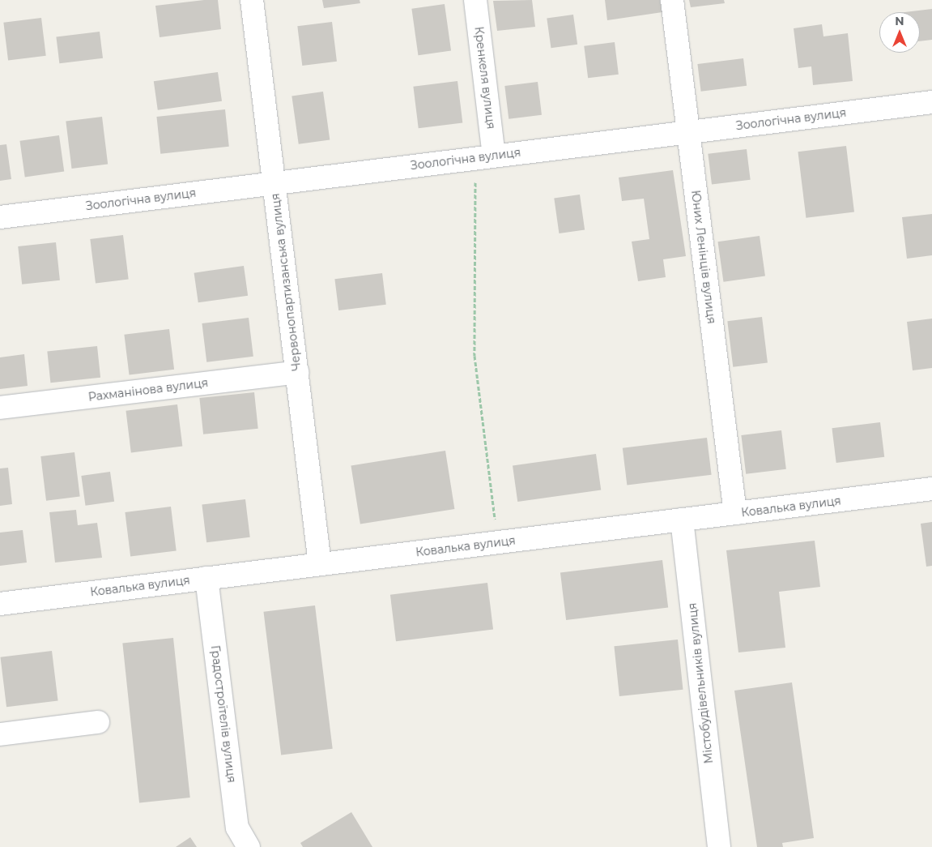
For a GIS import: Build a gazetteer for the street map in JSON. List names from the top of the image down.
{
  "streets": {
    "street": [
      "Кренкеля вулиця",
      "Зоологічна вулиця",
      "Юних Ленінців вулиця",
      "Червонопартизанська вулиця",
      "Рахманінова вулиця",
      "Ковалька вулиця",
      "Містобудівельників вулиця",
      "Градостроїтелiв вулиця"
    ]
  },
  "crossings": [
    ["Кренкеля вулиця", "Зоологічна вулиця"],
    ["Зоологічна вулиця", "Юних Ленінців вулиця"],
    ["Зоологічна вулиця", "Червонопартизанська вулиця"],
    ["Юних Ленінців вулиця", "Ковалька вулиця"],
    ["Червонопартизанська вулиця", "Рахманінова вулиця"],
    ["Червонопартизанська вулиця", "Ковалька вулиця"],
    ["Ковалька вулиця", "Містобудівельників вулиця"],
    ["Ковалька вулиця", "Градостроїтелiв вулиця"]
  ],
  "north": "top"
}
